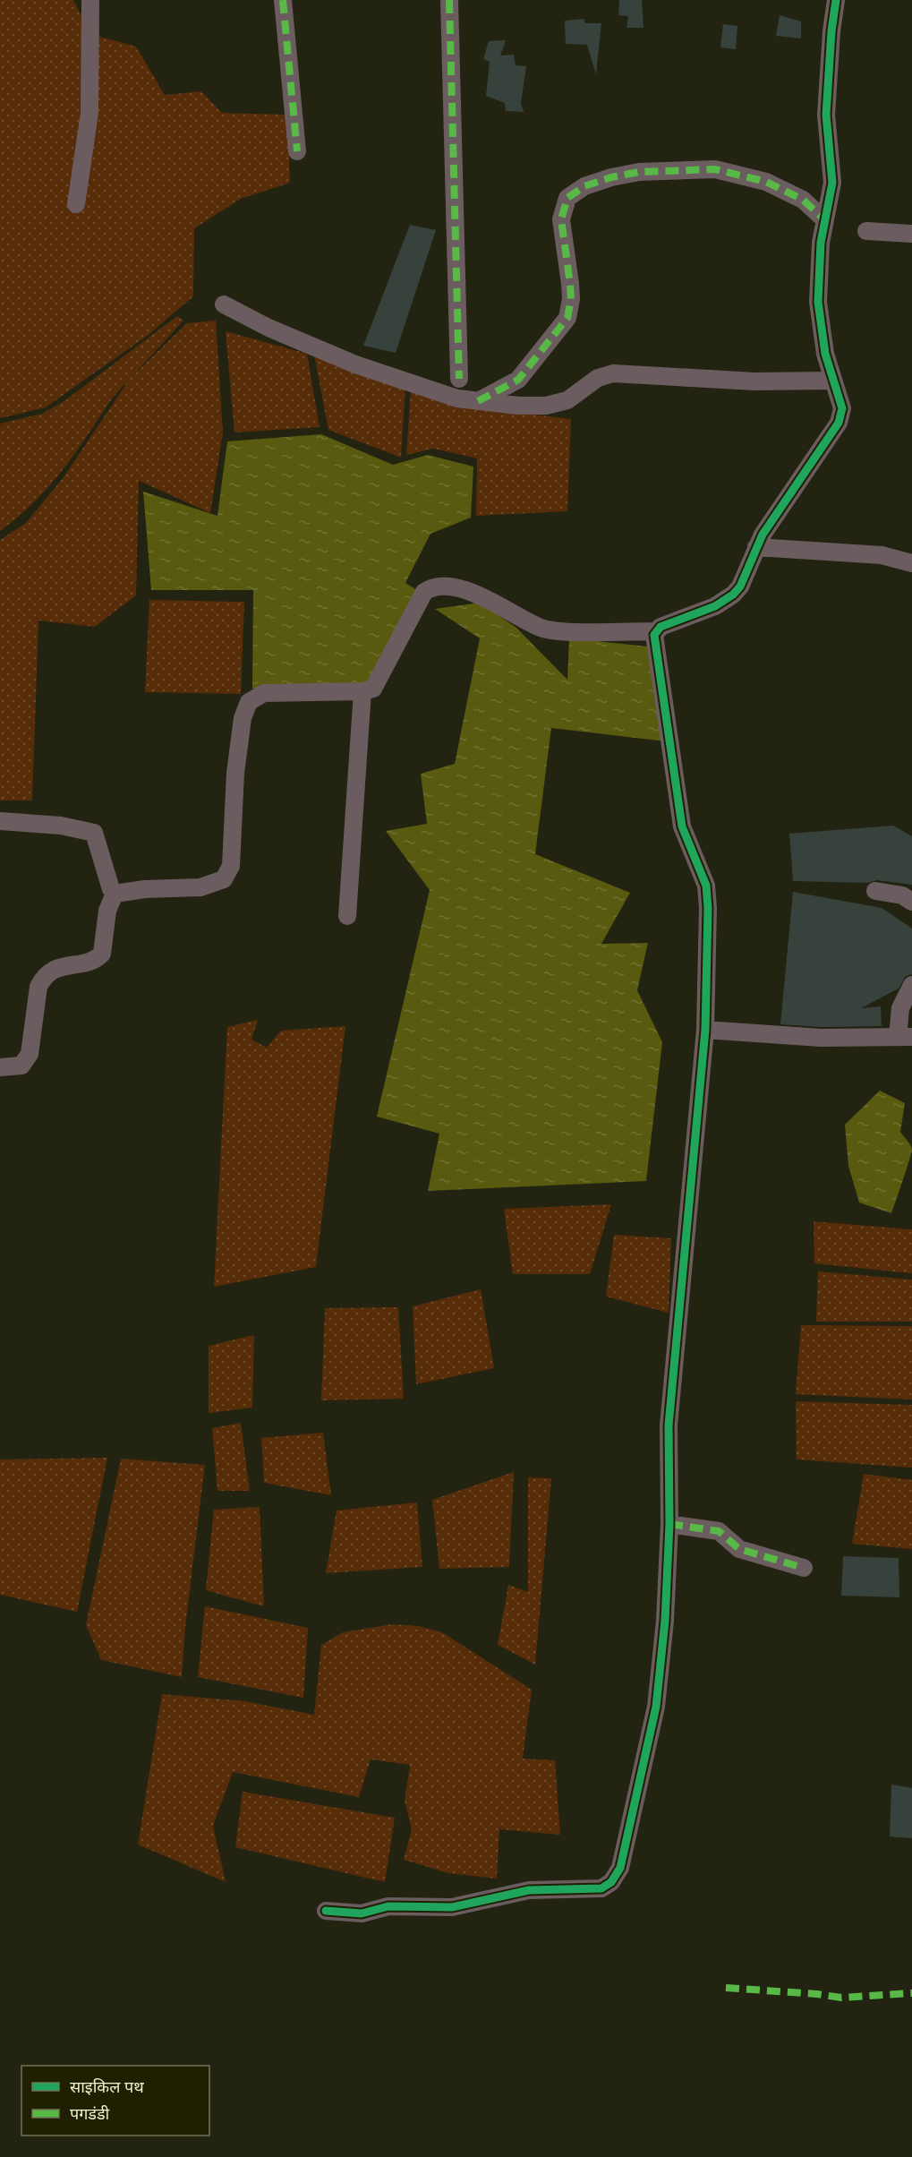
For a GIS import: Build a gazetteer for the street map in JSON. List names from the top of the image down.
{
  "legend": ["साइकिल पथ", "पगडंडी"]
}
